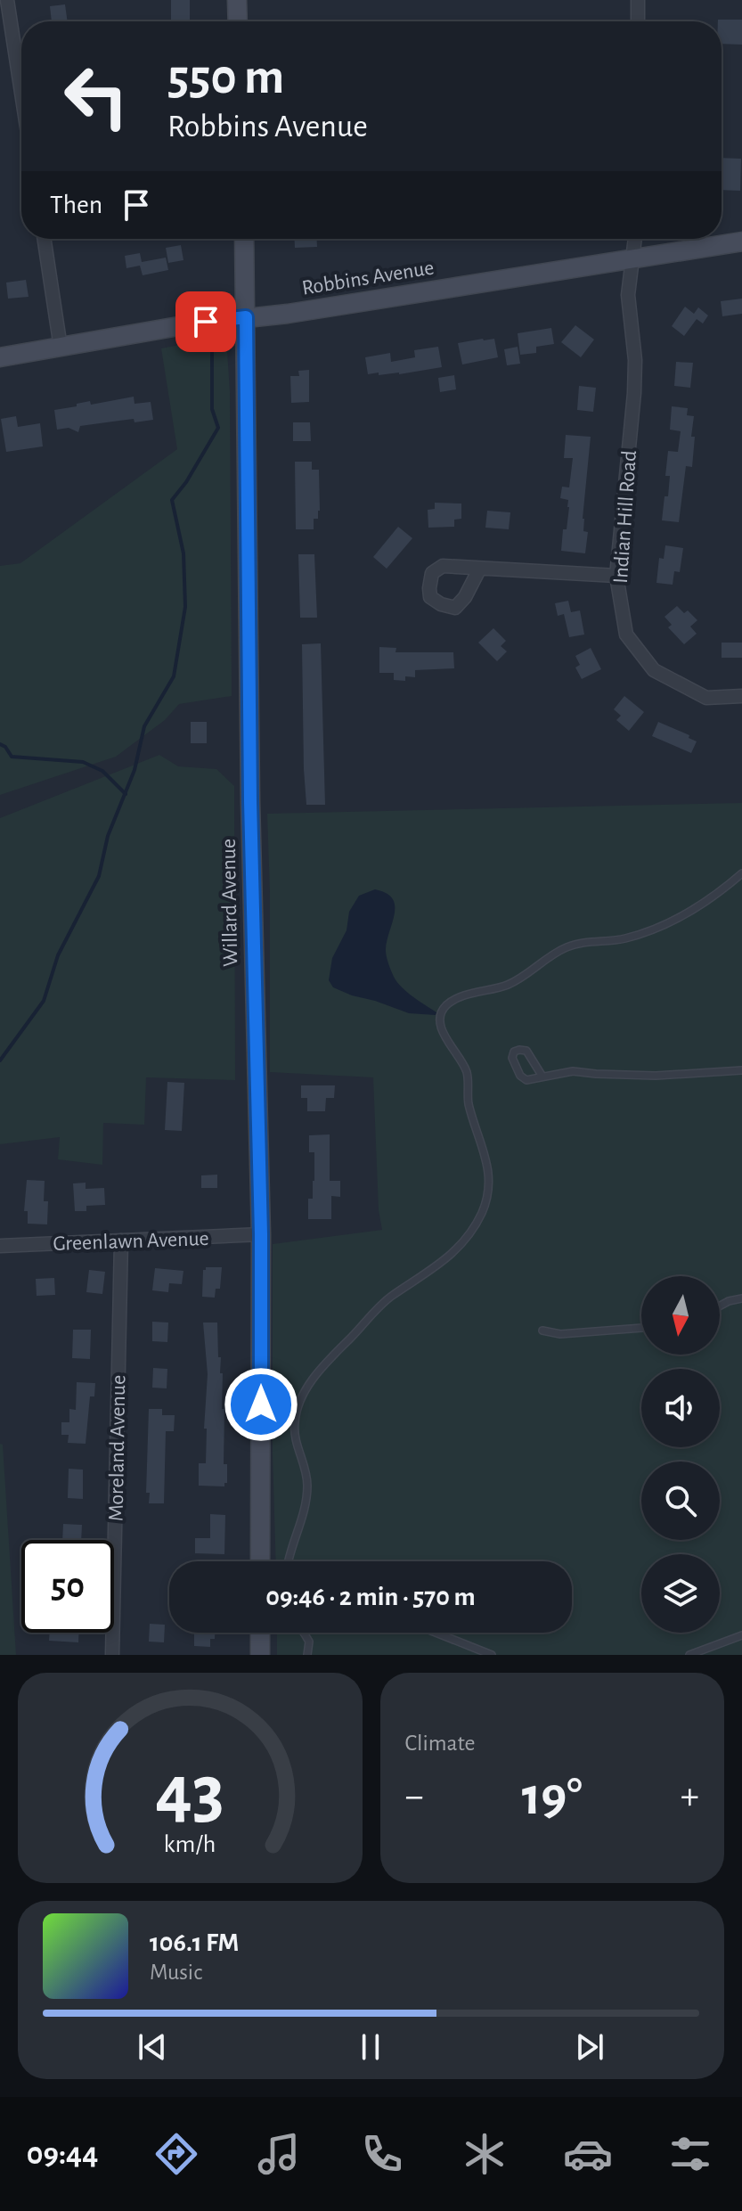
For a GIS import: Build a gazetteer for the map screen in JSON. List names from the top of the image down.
{
  "streets": {
    "main road": ["Robbins Avenue", "Willard Avenue"],
    "street": ["Indian Hill Road", "Greenlawn Avenue", "Moreland Avenue"]
  },
  "crossings": [
    ["Robbins Avenue", "Indian Hill Road"],
    ["Robbins Avenue", "Willard Avenue"],
    ["Willard Avenue", "Greenlawn Avenue"],
    ["Greenlawn Avenue", "Moreland Avenue"]
  ],
  "north": "bottom",
  "page": {
    "turn": ["550 m", "Robbins Avenue"],
    "then": "Then",
    "limit": "50",
    "trip": "09:46 · 2 min · 570 m",
    "tile": "Climate",
    "heat": ["−", "19°", "+"],
    "song": ["106.1 FM", "Music"],
    "tabs": "09:44",
    "gauge": ["43", "km/h"]
  }
}
